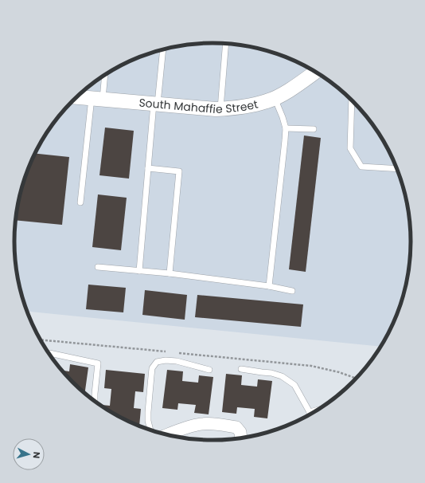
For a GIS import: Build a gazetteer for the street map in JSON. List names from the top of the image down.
{
  "streets": {
    "street": ["South Mahaffie Street"]
  },
  "north": "right"
}
